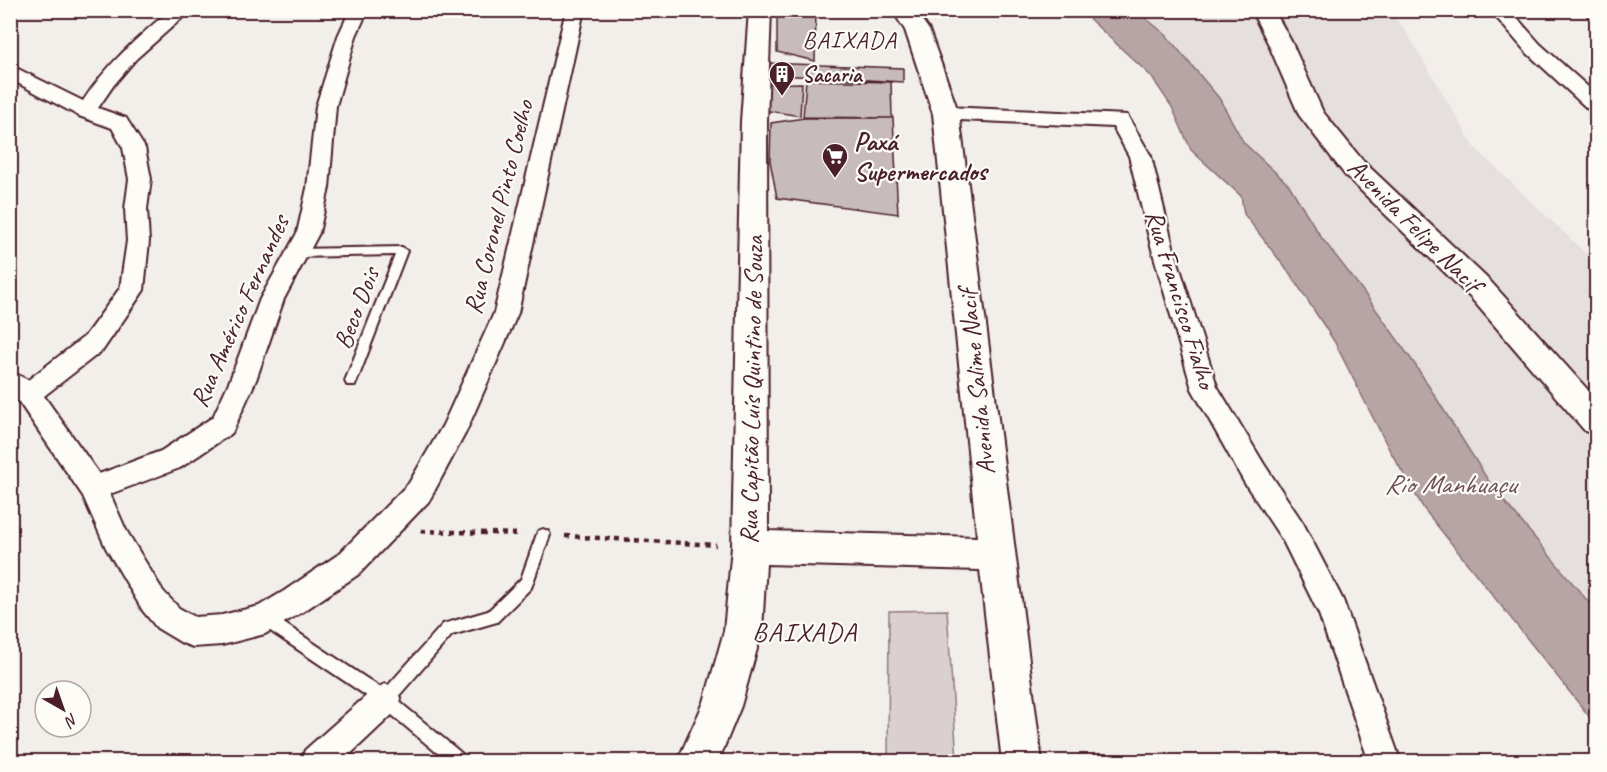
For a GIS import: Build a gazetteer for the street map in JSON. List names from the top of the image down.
{
  "streets": {
    "street": [
      "Rua Coronel Pinto Coelho",
      "Avenida Felipe Nacif",
      "Rua Francisco Fialho",
      "Rua Américo Fernandes",
      "Avenida Salime Nacif",
      "Rua Capitão Luís Quintino de Souza"
    ],
    "lane": ["Beco Dois"]
  },
  "crossings": [
    ["Rua Coronel Pinto Coelho", "Rua Américo Fernandes"],
    ["Rua Francisco Fialho", "Avenida Salime Nacif"],
    ["Beco Dois", "Rua Américo Fernandes"]
  ],
  "districts": ["BAIXADA", "BAIXADA"],
  "water": ["Rio Manhuaçu"],
  "places": {
    "building": ["Sacaria"],
    "supermarket": ["Paxá Supermercados"]
  },
  "north": "bottom right"
}
